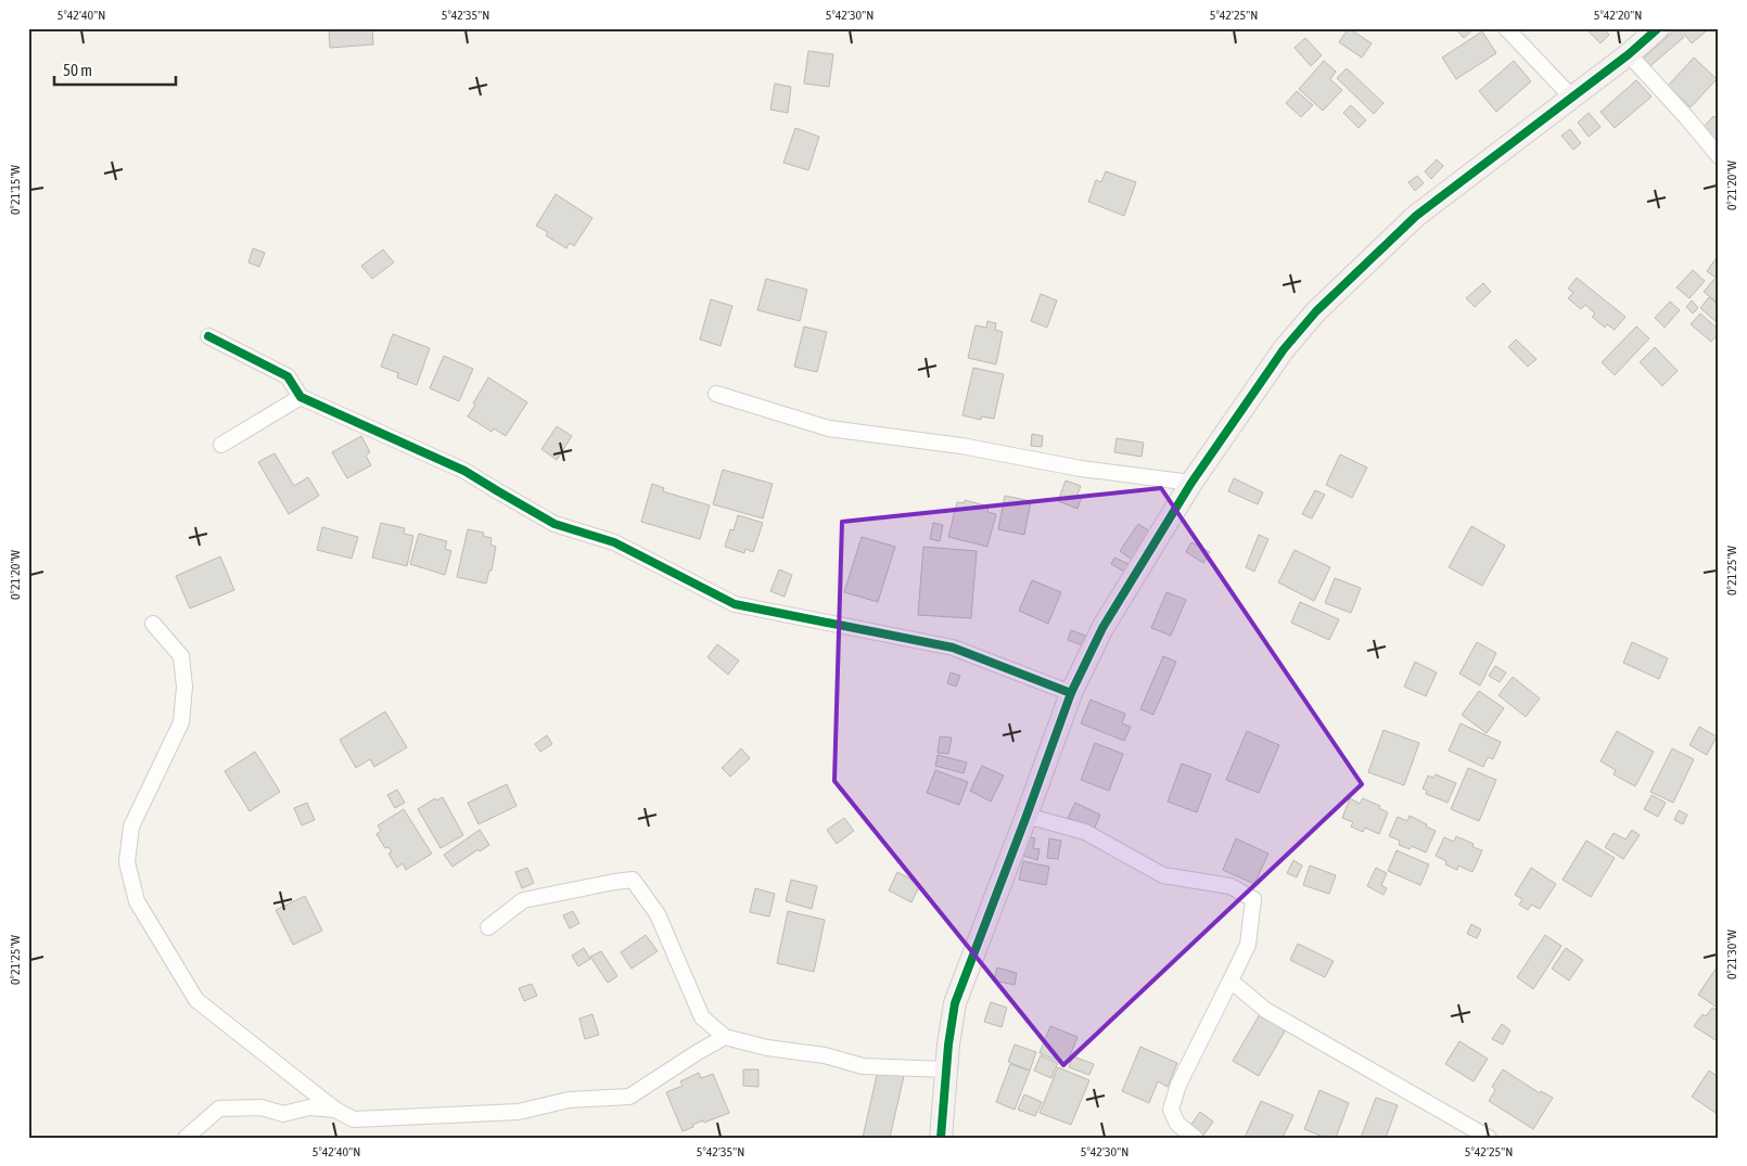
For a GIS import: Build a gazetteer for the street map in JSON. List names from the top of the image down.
{
  "scale_bar": "50 m",
  "coordinates": [
    "5°42'40\"N",
    "5°42'35\"N",
    "5°42'30\"N",
    "5°42'25\"N",
    "5°42'20\"N",
    "0°21'20\"W",
    "0°21'15\"W",
    "0°21'25\"W",
    "0°21'30\"W"
  ]
}
